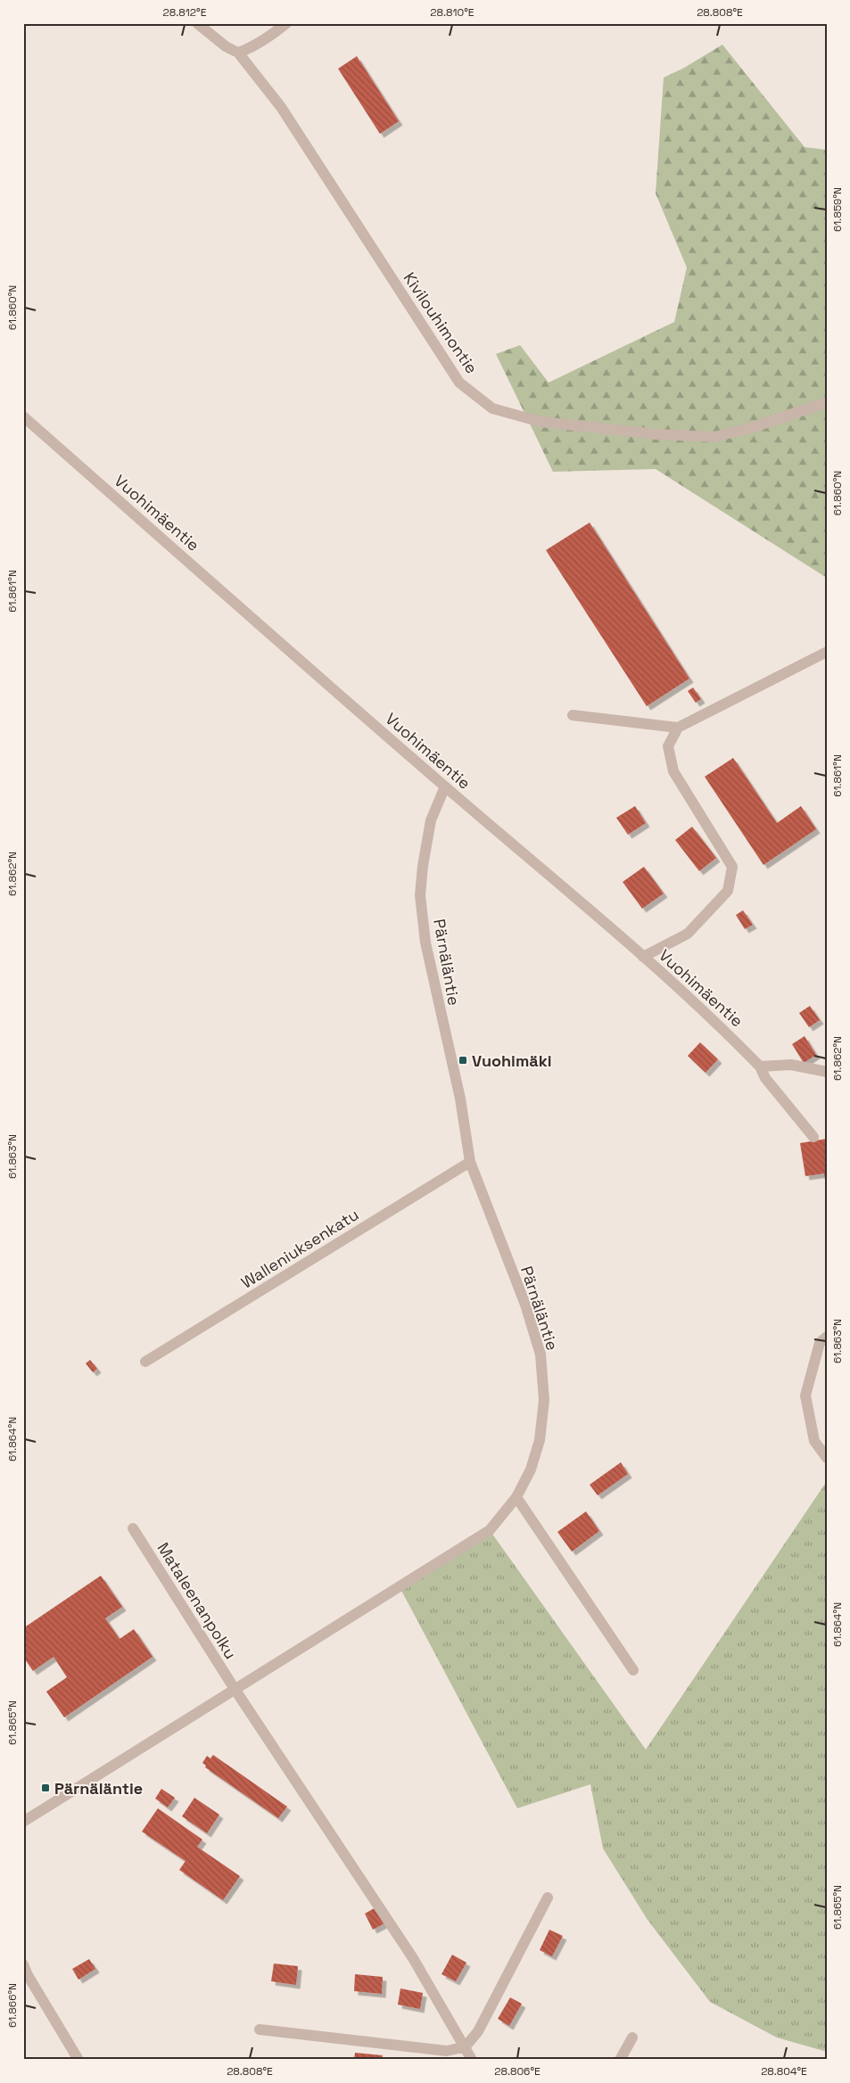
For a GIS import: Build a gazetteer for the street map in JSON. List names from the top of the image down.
{
  "streets": {
    "street": [
      "Kivilouhimontie",
      "Vuohimäentie",
      "Pärnäläntie",
      "Walleniuksenkatu",
      "Mataleenanpolku"
    ]
  },
  "crossings": [
    ["Vuohimäentie", "Pärnäläntie"],
    ["Pärnäläntie", "Walleniuksenkatu"],
    ["Pärnäläntie", "Mataleenanpolku"]
  ],
  "places": {
    "transit": ["Vuohimäki", "Pärnäläntie"]
  },
  "coordinates": [
    "28.812°E",
    "28.810°E",
    "28.808°E",
    "61.859°N",
    "61.860°N",
    "61.861°N",
    "61.862°N",
    "61.863°N",
    "61.864°N",
    "61.865°N",
    "61.866°N",
    "28.806°E",
    "28.804°E"
  ]
}
